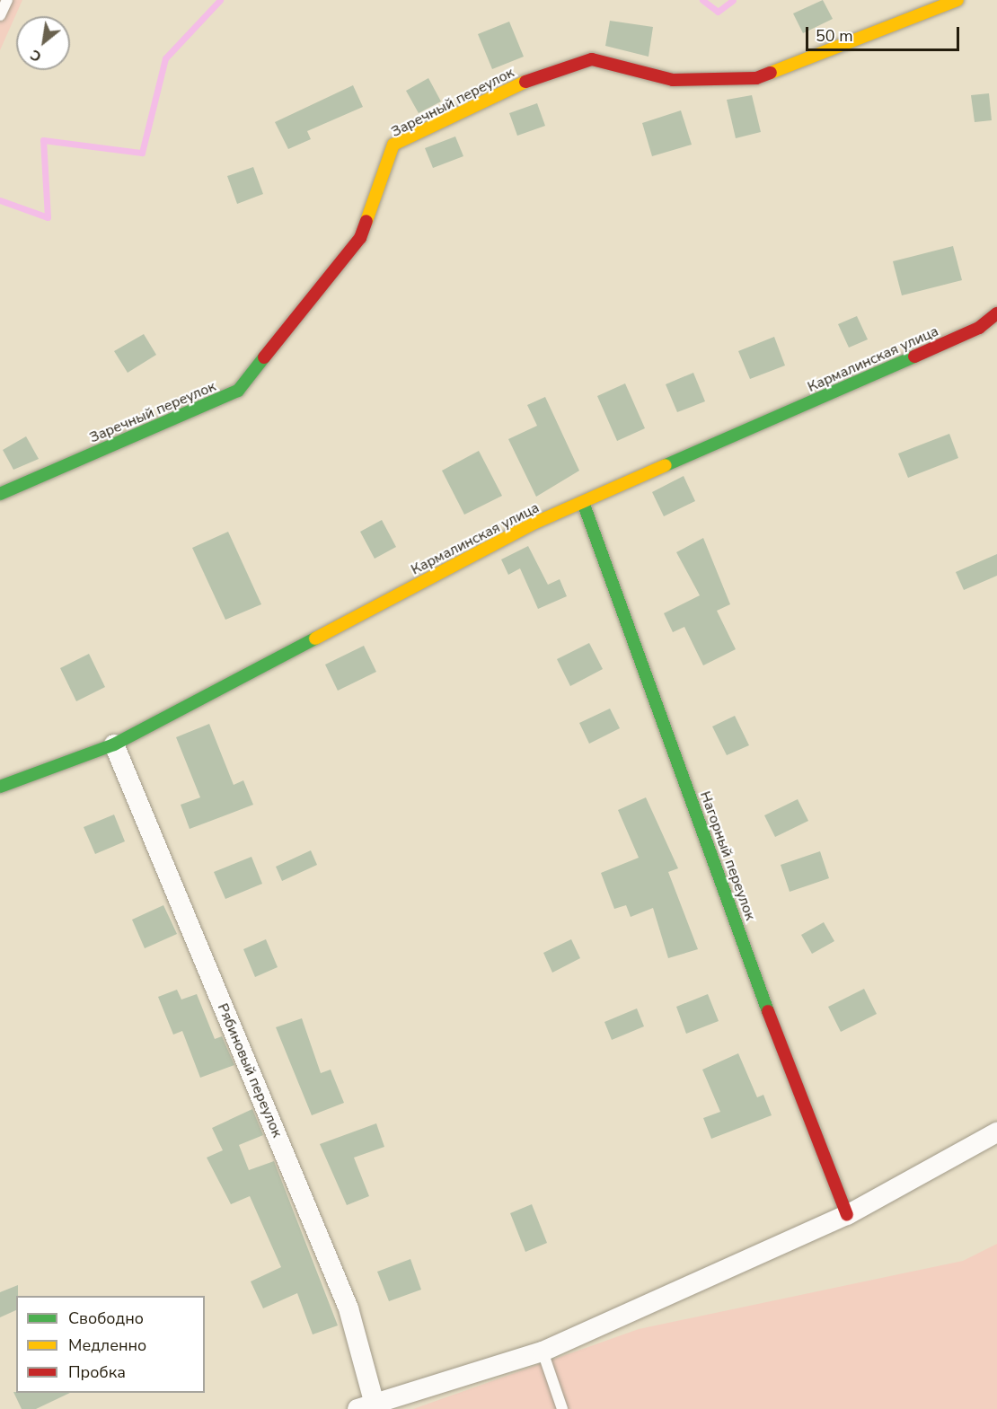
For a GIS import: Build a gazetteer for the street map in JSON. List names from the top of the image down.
{
  "streets": {
    "street": [
      "Заречный переулок",
      "Кармалинская улица",
      "Нагорный переулок",
      "Рябиновый переулок"
    ]
  },
  "crossings": [
    ["Кармалинская улица", "Нагорный переулок"],
    ["Кармалинская улица", "Рябиновый переулок"]
  ],
  "legend": ["Свободно", "Медленно", "Пробка"],
  "scale_bar": "50 m",
  "north": "bottom left"
}
